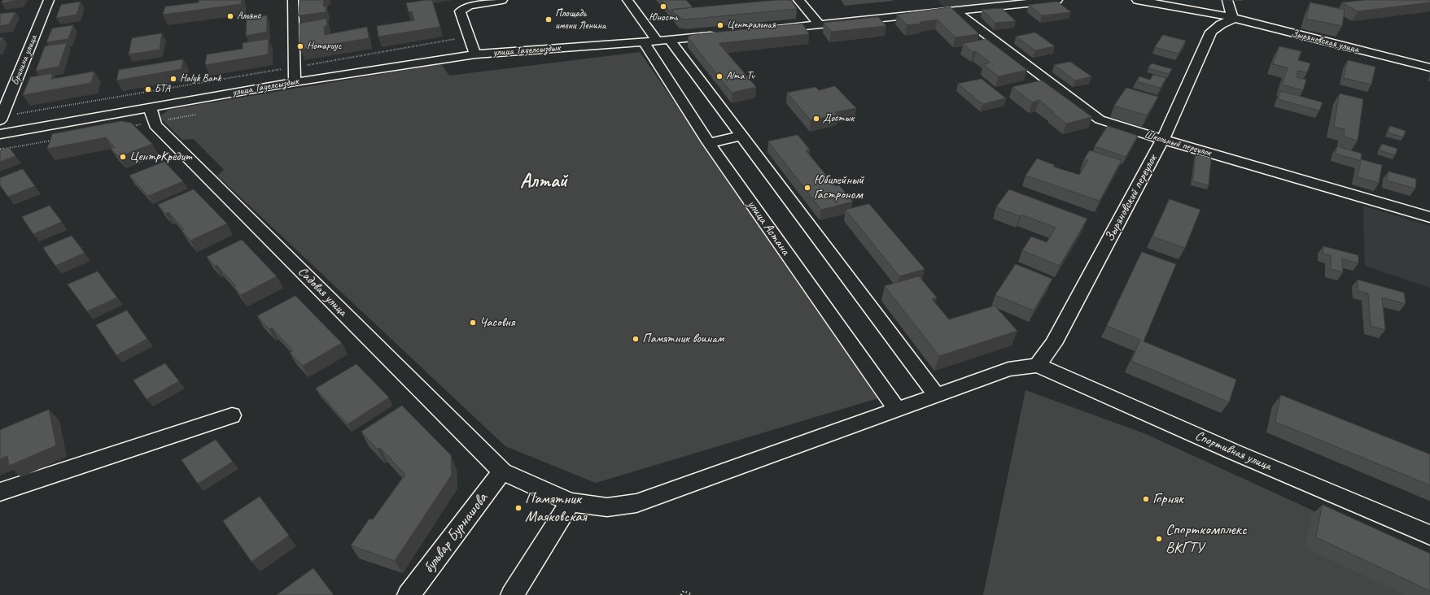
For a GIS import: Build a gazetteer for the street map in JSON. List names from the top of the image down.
{
  "streets": {
    "street": [
      "Зыряновская улица",
      "улица Тауелсыздык",
      "Брилина улица",
      "Школьный переулок",
      "Зыряновский переулок",
      "улица Астана",
      "Садовая улица",
      "Спортивная улица",
      "бульвар Бурнашова"
    ]
  },
  "crossings": [
    ["Зыряновская улица", "Зыряновский переулок"],
    ["улица Тауелсыздык", "улица Астана"],
    ["улица Тауелсыздык", "Садовая улица"],
    ["Школьный переулок", "Зыряновский переулок"],
    ["Зыряновский переулок", "Спортивная улица"],
    ["Садовая улица", "бульвар Бурнашова"]
  ],
  "districts": ["Алтай"],
  "places": [
    "Юность",
    "Альянс",
    "Площадь имени Ленина",
    "Центральная",
    "Нотариус",
    "Alma Tv",
    "Halyk Bank",
    "БТА",
    "Достык",
    "ЦентрКредит",
    "Юбилейный Гастроном",
    "Часовня",
    "Памятник воинам",
    "Горняк",
    "Памятник Маяковская",
    "Спорткомплекс ВКГТУ"
  ]
}
